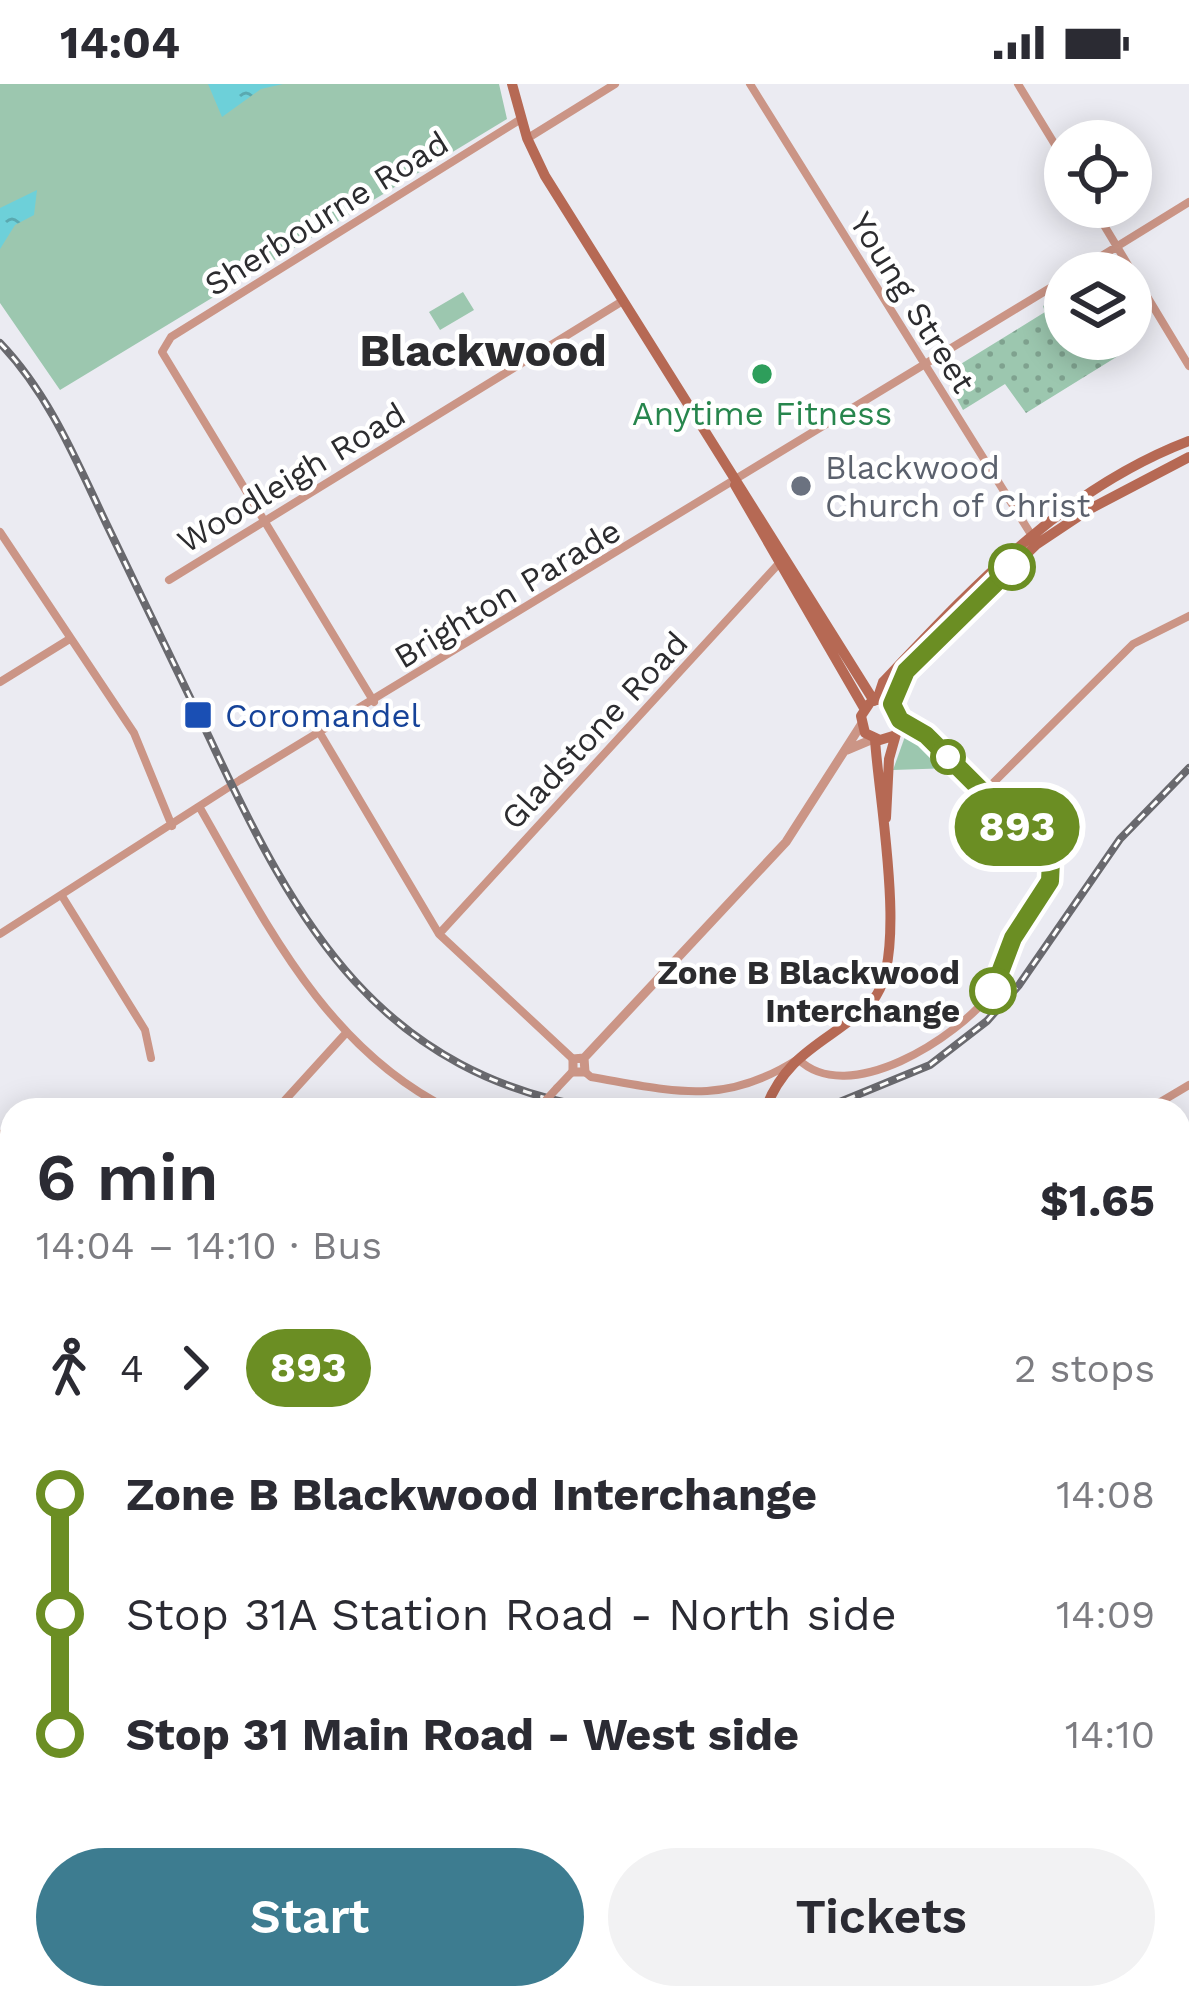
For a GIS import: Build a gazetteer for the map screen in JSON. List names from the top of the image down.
{
  "streets": {
    "street": [
      "Sherbourne Road",
      "Young Street",
      "Woodleigh Road",
      "Brighton Parade",
      "Gladstone Road"
    ]
  },
  "crossings": [
    ["Sherbourne Road", "Woodleigh Road"],
    ["Young Street", "Brighton Parade"]
  ],
  "districts": ["Blackwood"],
  "places": {
    "other": ["Anytime Fitness", "Blackwood Church of Christ", "Zone B Blackwood Interchange"],
    "transit": ["Coromandel"]
  },
  "lines": ["bus line 893"],
  "page": {
    "status": "14:04",
    "on_map": "893",
    "heading": ["6 min", "14:04 – 14:10 · Bus", "$1.65"],
    "legs": ["4", "893", "2 stops"],
    "list": [
      {
        "name": "Zone B Blackwood Interchange",
        "value": "14:08"
      },
      {
        "name": "Stop 31A Station Road - North side",
        "value": "14:09"
      },
      {
        "name": "Stop 31 Main Road - West side",
        "value": "14:10"
      }
    ],
    "buttons": ["Start", "Tickets"]
  }
}
